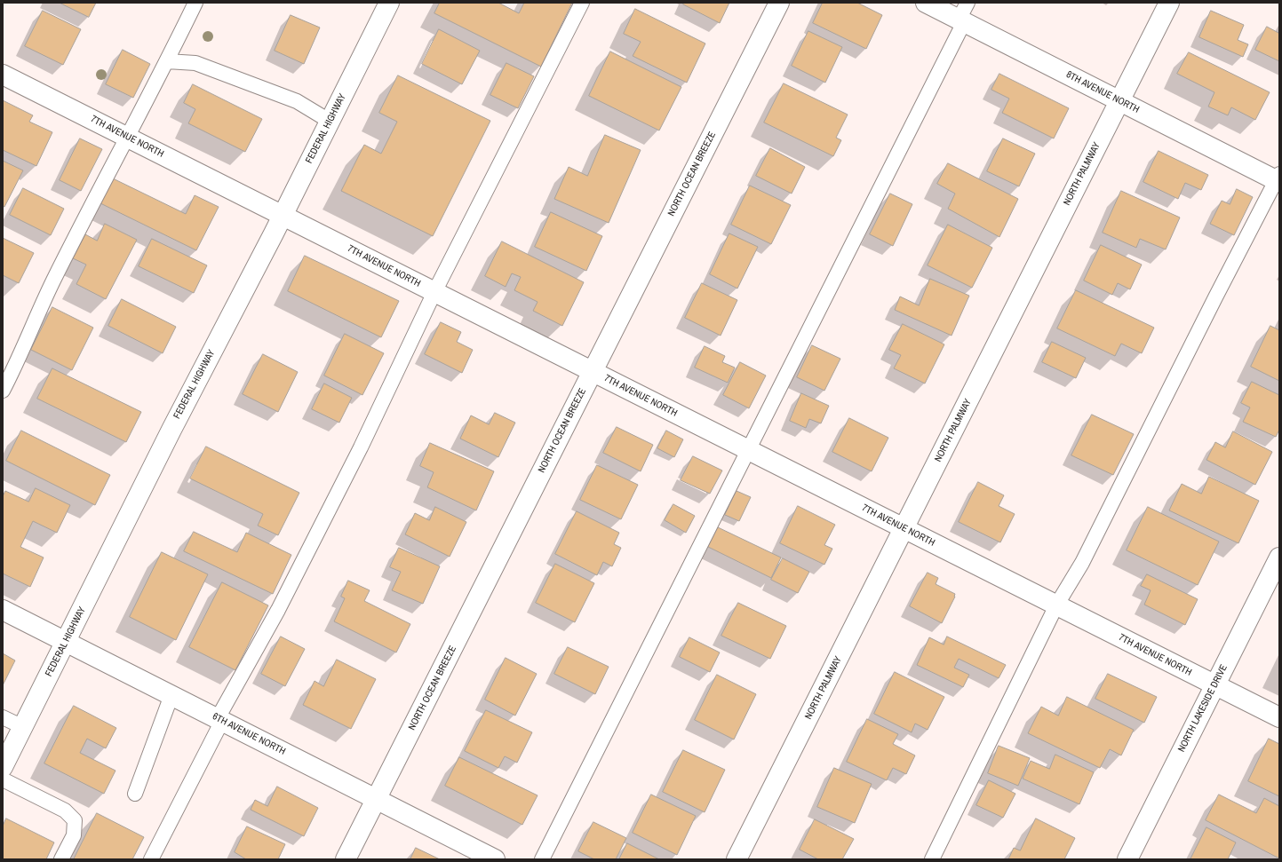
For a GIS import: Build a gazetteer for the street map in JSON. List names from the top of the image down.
{
  "streets": {
    "street": [
      "8TH AVENUE NORTH",
      "FEDERAL HIGHWAY",
      "7TH AVENUE NORTH",
      "NORTH OCEAN BREEZE",
      "NORTH PALMWAY",
      "NORTH LAKESIDE DRIVE",
      "6TH AVENUE NORTH"
    ]
  },
  "crossings": [
    ["8TH AVENUE NORTH", "NORTH PALMWAY"],
    ["FEDERAL HIGHWAY", "7TH AVENUE NORTH"],
    ["FEDERAL HIGHWAY", "6TH AVENUE NORTH"],
    ["7TH AVENUE NORTH", "NORTH OCEAN BREEZE"],
    ["7TH AVENUE NORTH", "NORTH PALMWAY"],
    ["7TH AVENUE NORTH", "NORTH LAKESIDE DRIVE"],
    ["NORTH OCEAN BREEZE", "6TH AVENUE NORTH"]
  ]
}
